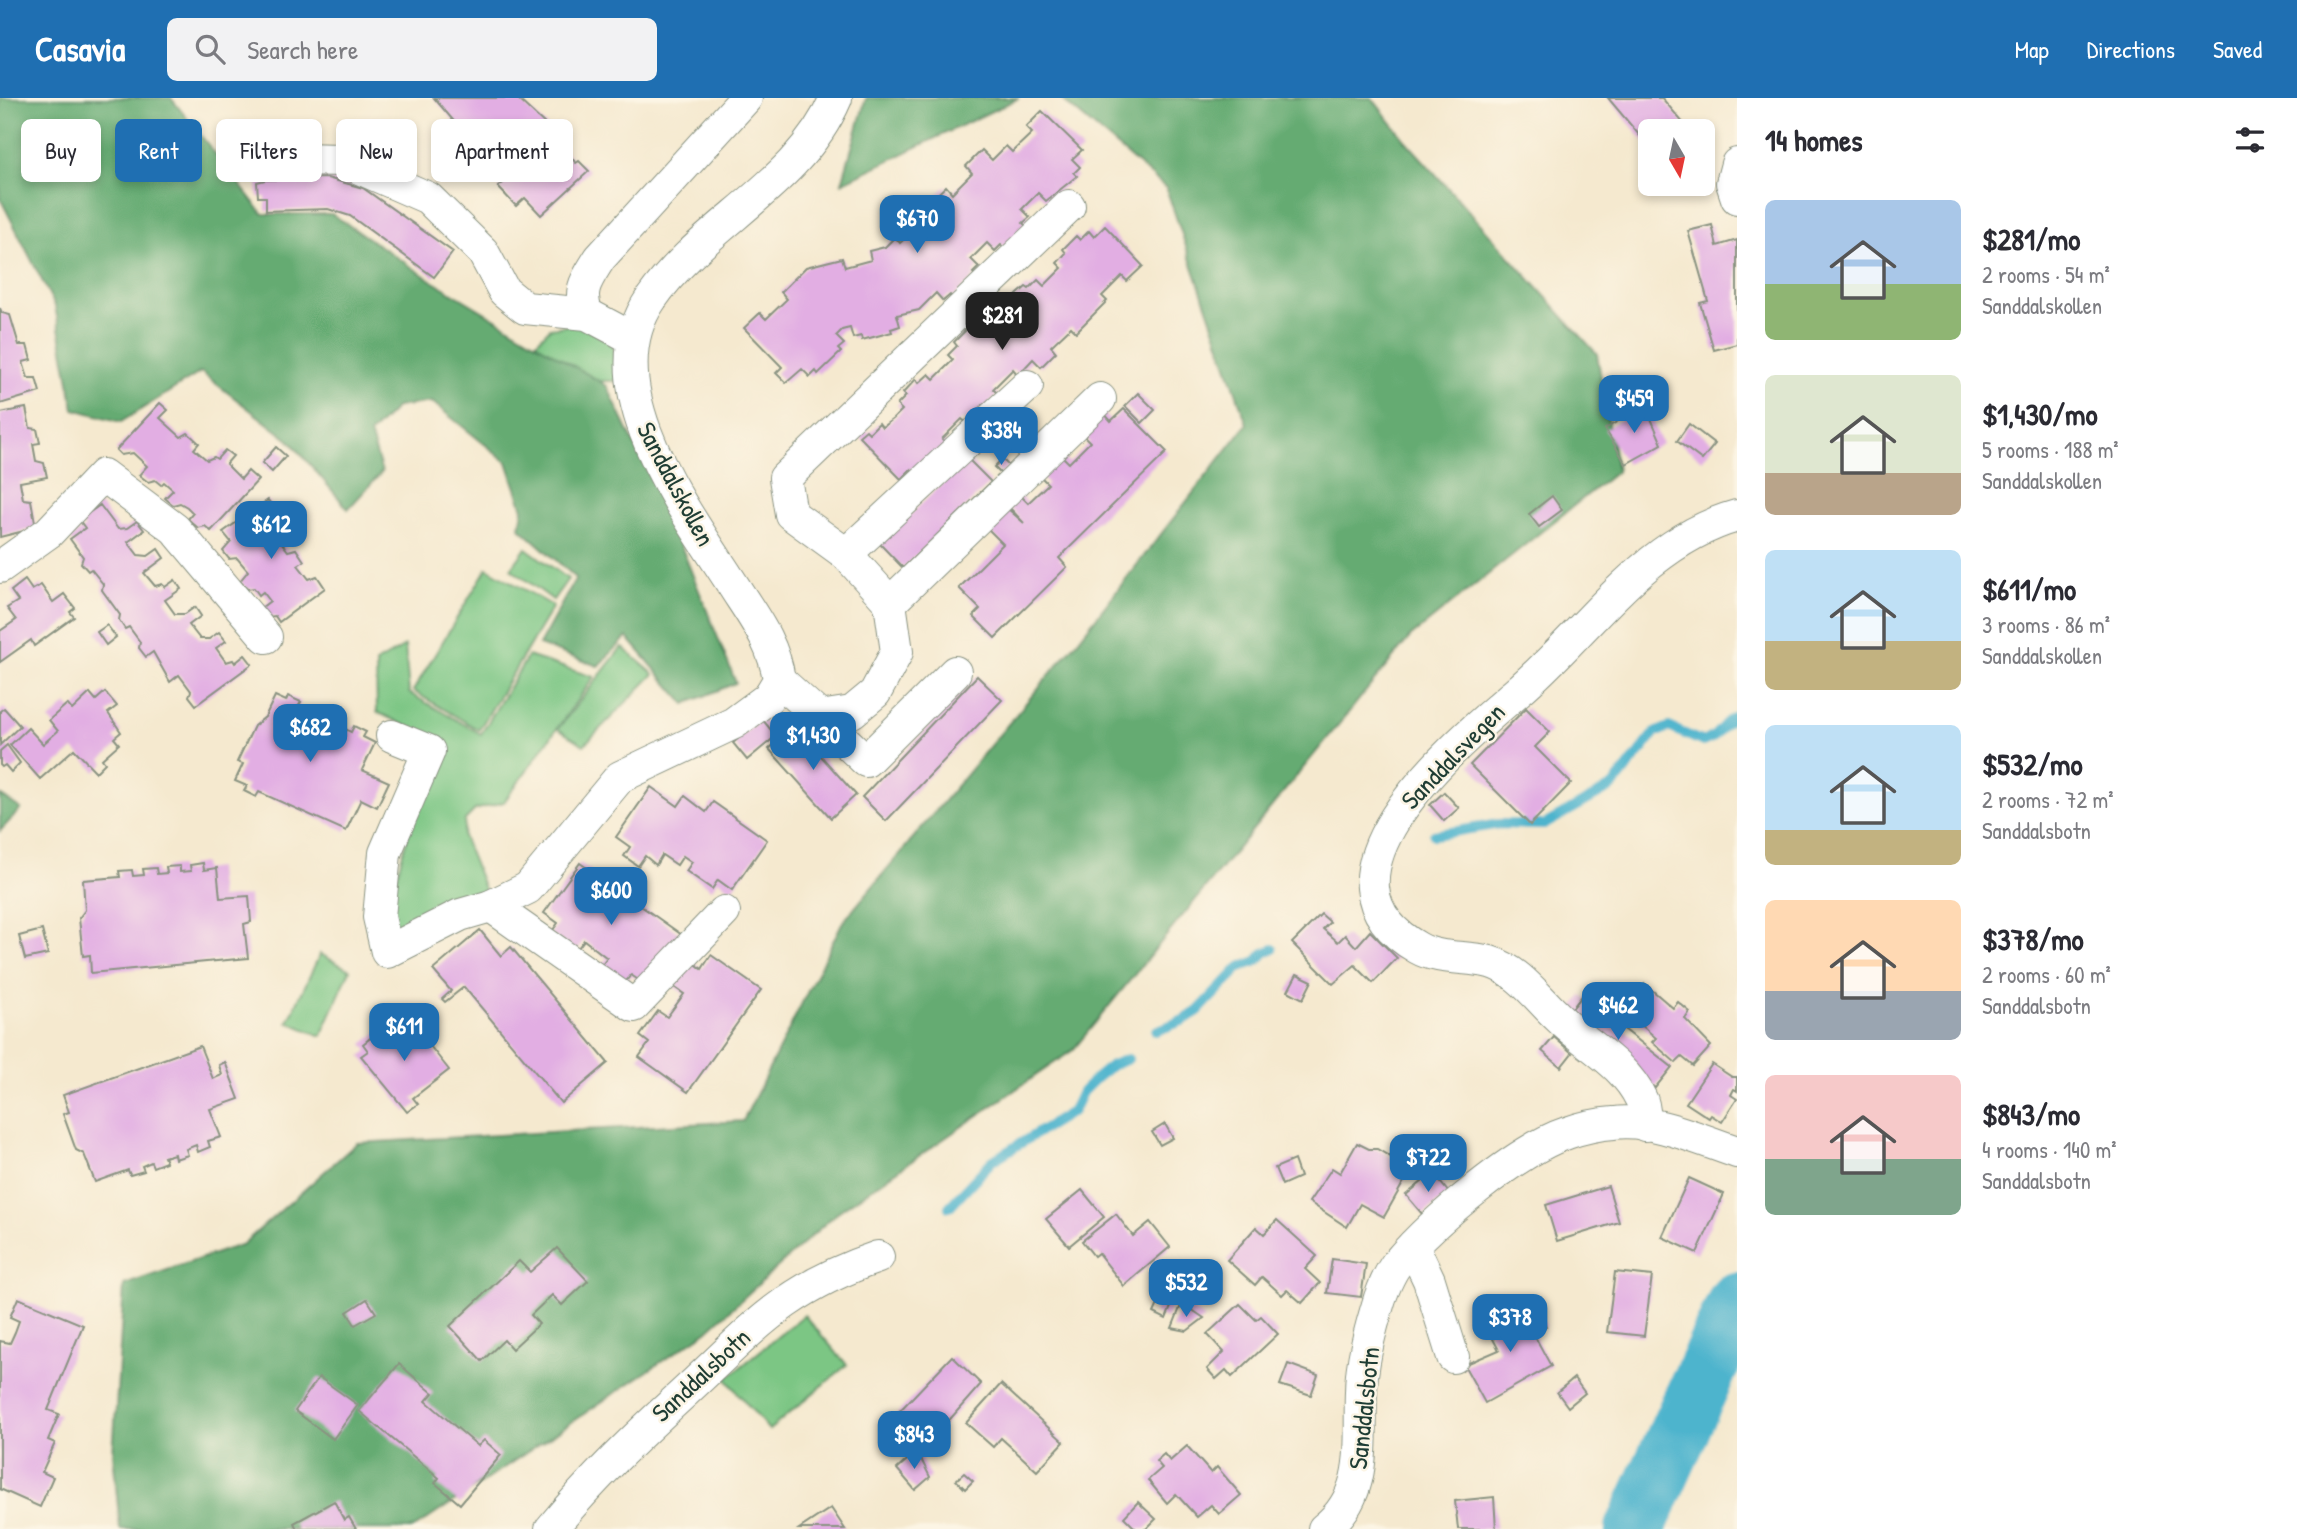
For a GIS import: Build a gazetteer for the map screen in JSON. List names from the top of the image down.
{
  "streets": {
    "street": ["Sanddalskollen", "Sanddalsvegen", "Sanddalsbotn"]
  },
  "crossings": [
    ["Sanddalsvegen", "Sanddalsbotn"]
  ],
  "north": "bottom",
  "page": {
    "header": "Casavia",
    "search": "Search here",
    "nav": ["Map", "Directions", "Saved"],
    "heading": "14 homes",
    "chip": [
      "Buy",
      "Rent",
      "Filters",
      "New",
      "Apartment"
    ],
    "list": [
      {
        "name": "$281/mo",
        "note": "2 rooms · 54 m² · Sanddalskollen"
      },
      {
        "name": "$1,430/mo",
        "note": "5 rooms · 188 m² · Sanddalskollen"
      },
      {
        "name": "$611/mo",
        "note": "3 rooms · 86 m² · Sanddalskollen"
      },
      {
        "name": "$532/mo",
        "note": "2 rooms · 72 m² · Sanddalsbotn"
      },
      {
        "name": "$378/mo",
        "note": "2 rooms · 60 m² · Sanddalsbotn"
      },
      {
        "name": "$843/mo",
        "note": "4 rooms · 140 m² · Sanddalsbotn"
      }
    ],
    "price": [
      "$670",
      "$281",
      "$459",
      "$384",
      "$612",
      "$682",
      "$1,430",
      "$600",
      "$462",
      "$611",
      "$722",
      "$532",
      "$378",
      "$843"
    ]
  }
}
